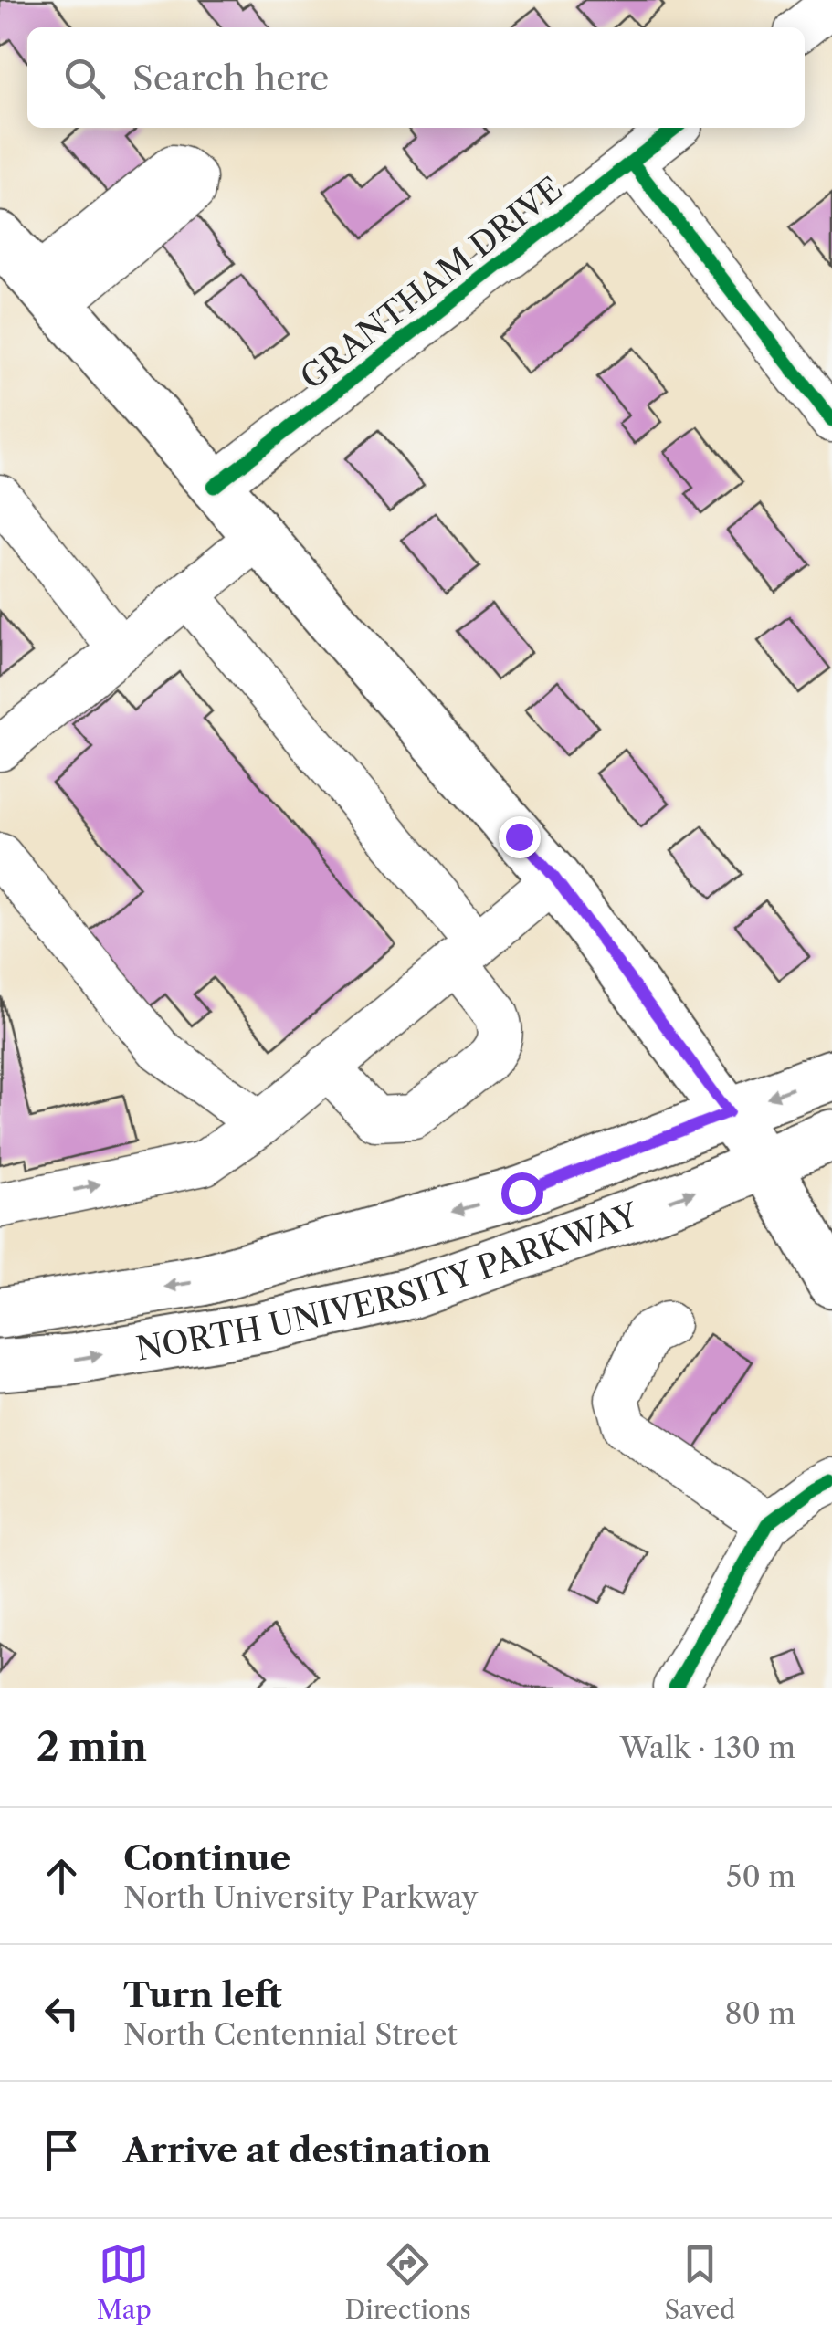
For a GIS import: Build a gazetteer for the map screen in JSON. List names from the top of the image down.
{
  "streets": {
    "main road": ["NORTH UNIVERSITY PARKWAY"],
    "street": ["GRANTHAM DRIVE"]
  },
  "page": {
    "search": "Search here",
    "heading": ["2 min", "Walk · 130 m"],
    "list": [
      ["Continue", "North University Parkway", "50 m"],
      ["Turn left", "North Centennial Street", "80 m"],
      "Arrive at destination"
    ],
    "nav": ["Map", "Directions", "Saved"]
  }
}
